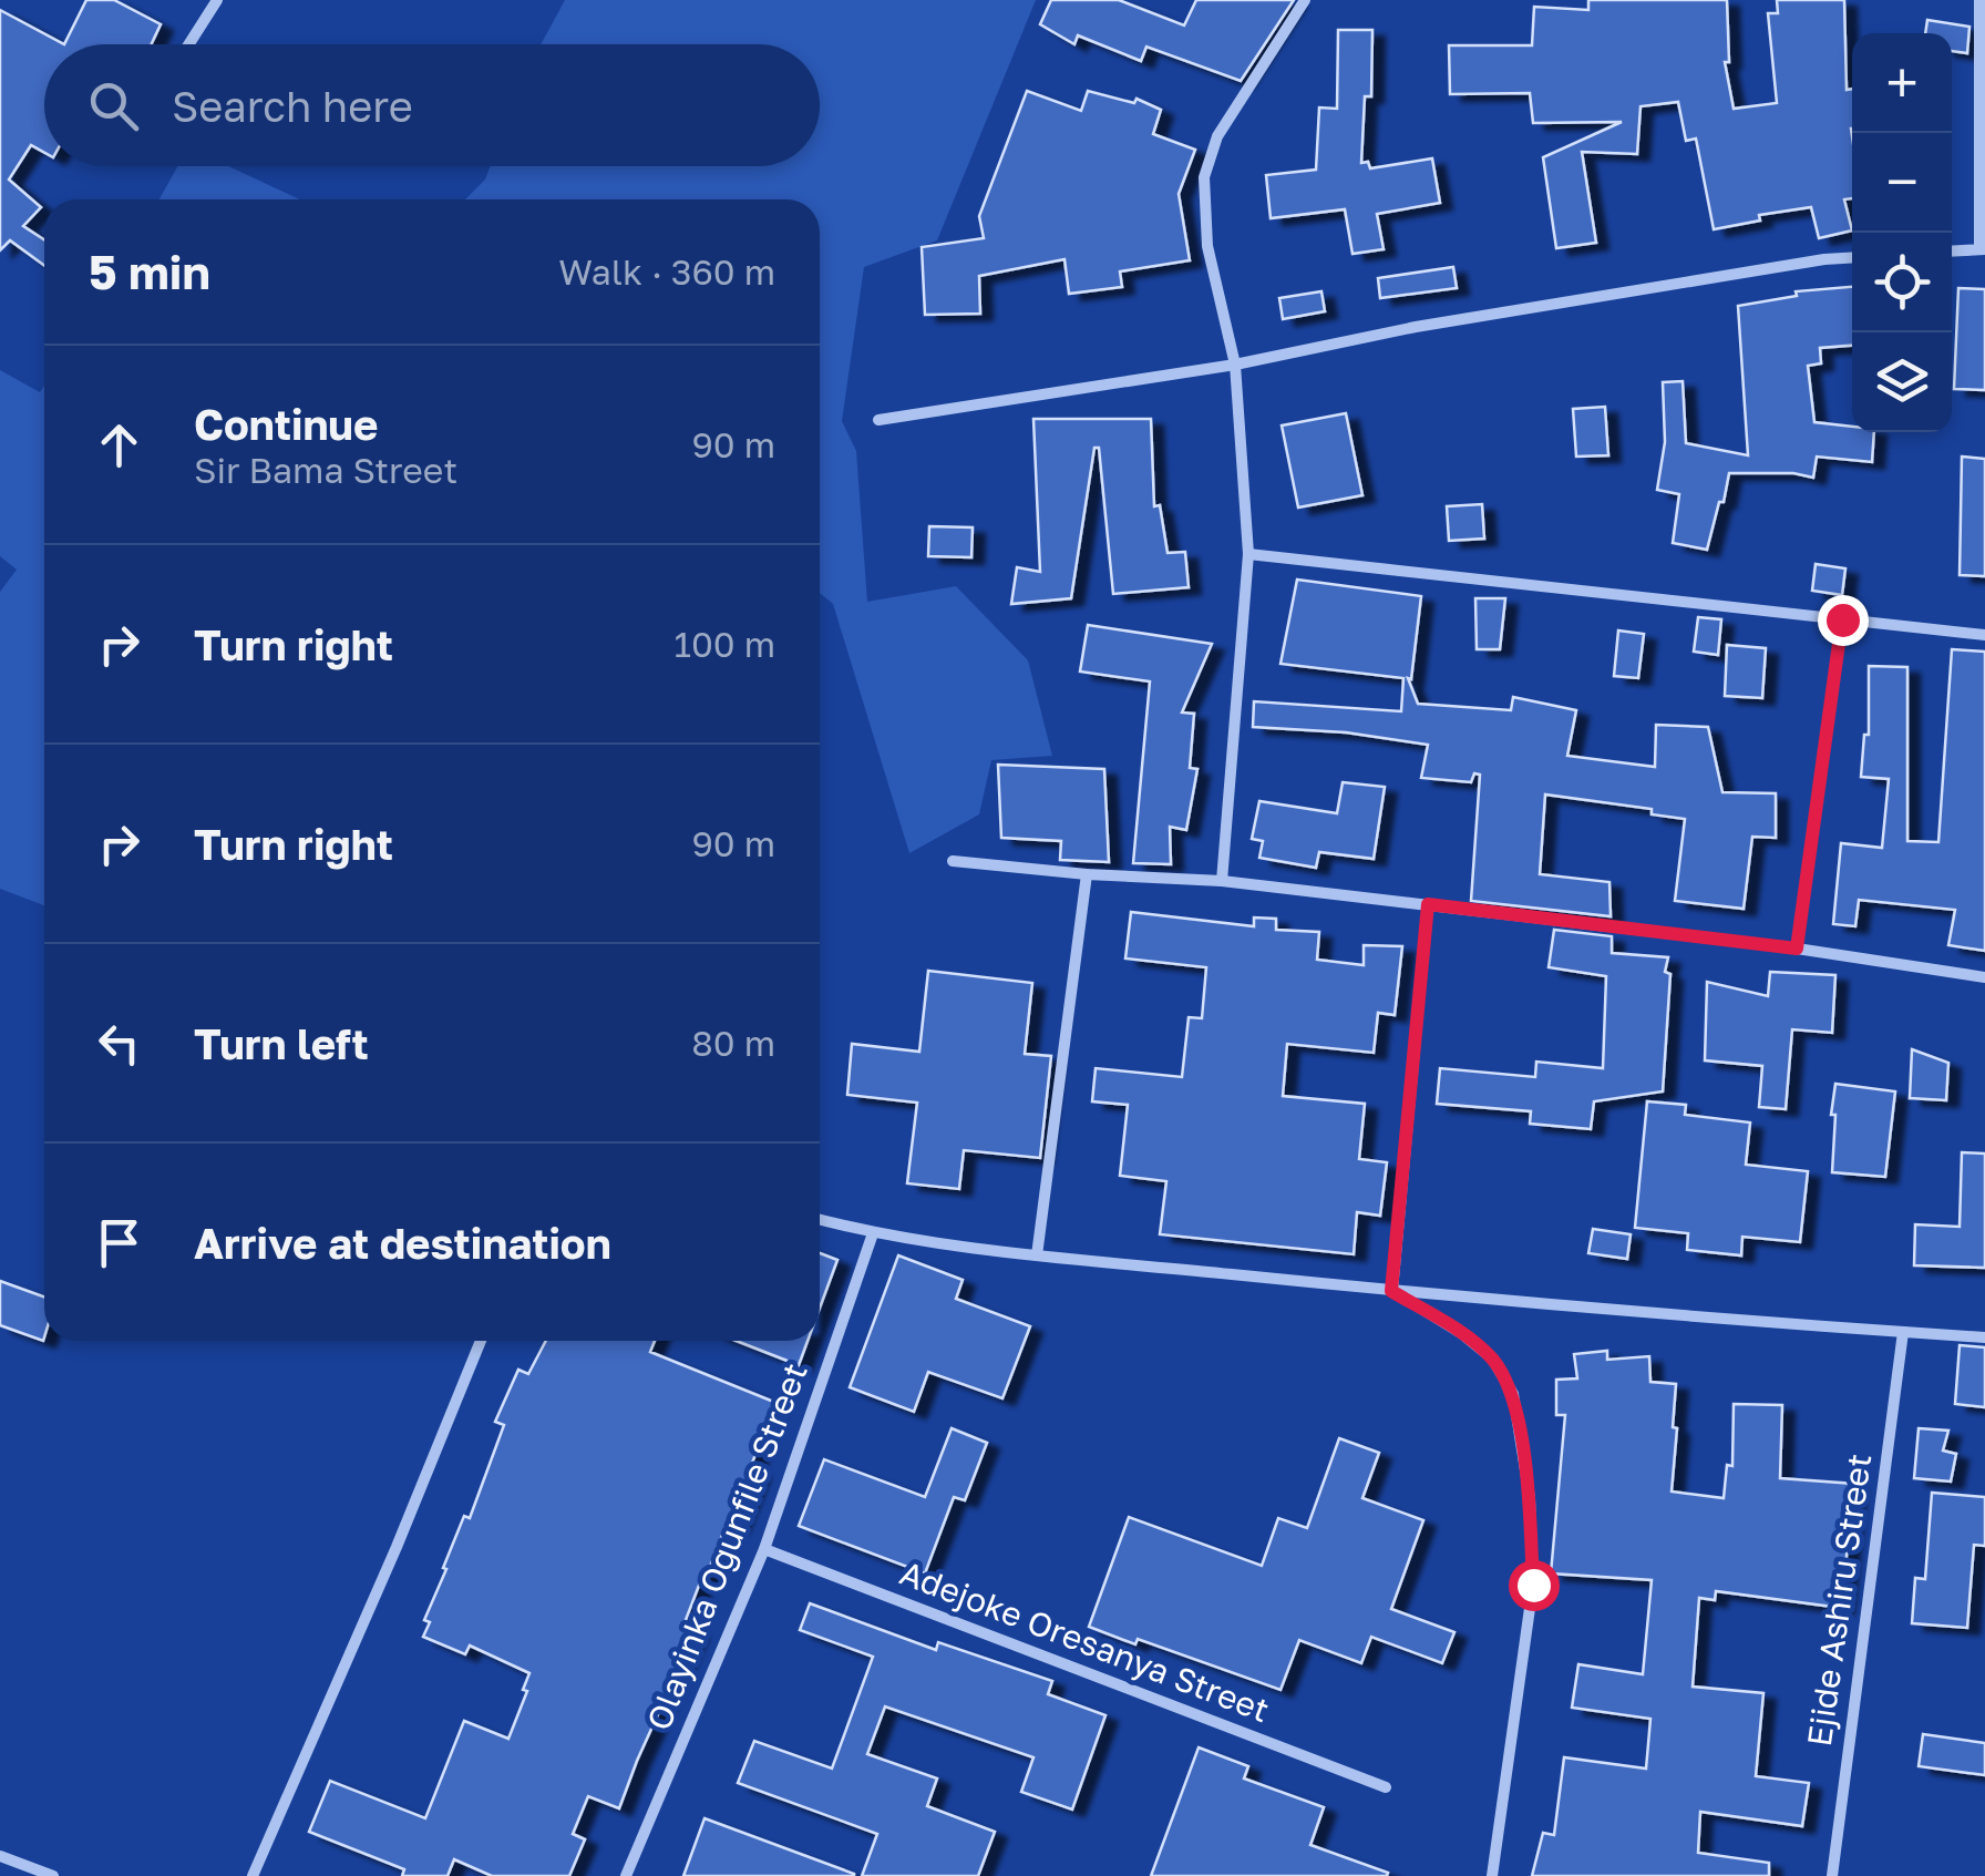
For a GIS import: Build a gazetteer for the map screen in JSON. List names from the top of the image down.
{
  "streets": {
    "street": ["Olayinka Ogunfile Street", "Ejide Ashiru Street", "Adejoke Oresanya Street"]
  },
  "crossings": [
    ["Olayinka Ogunfile Street", "Adejoke Oresanya Street"]
  ],
  "page": {
    "map_buttons": ["+", "−"],
    "search": "Search here",
    "heading": ["5 min", "Walk · 360 m"],
    "list": [
      ["Continue", "Sir Bama Street", "90 m"],
      ["Turn right", "100 m"],
      ["Turn right", "90 m"],
      ["Turn left", "80 m"],
      "Arrive at destination"
    ]
  }
}
